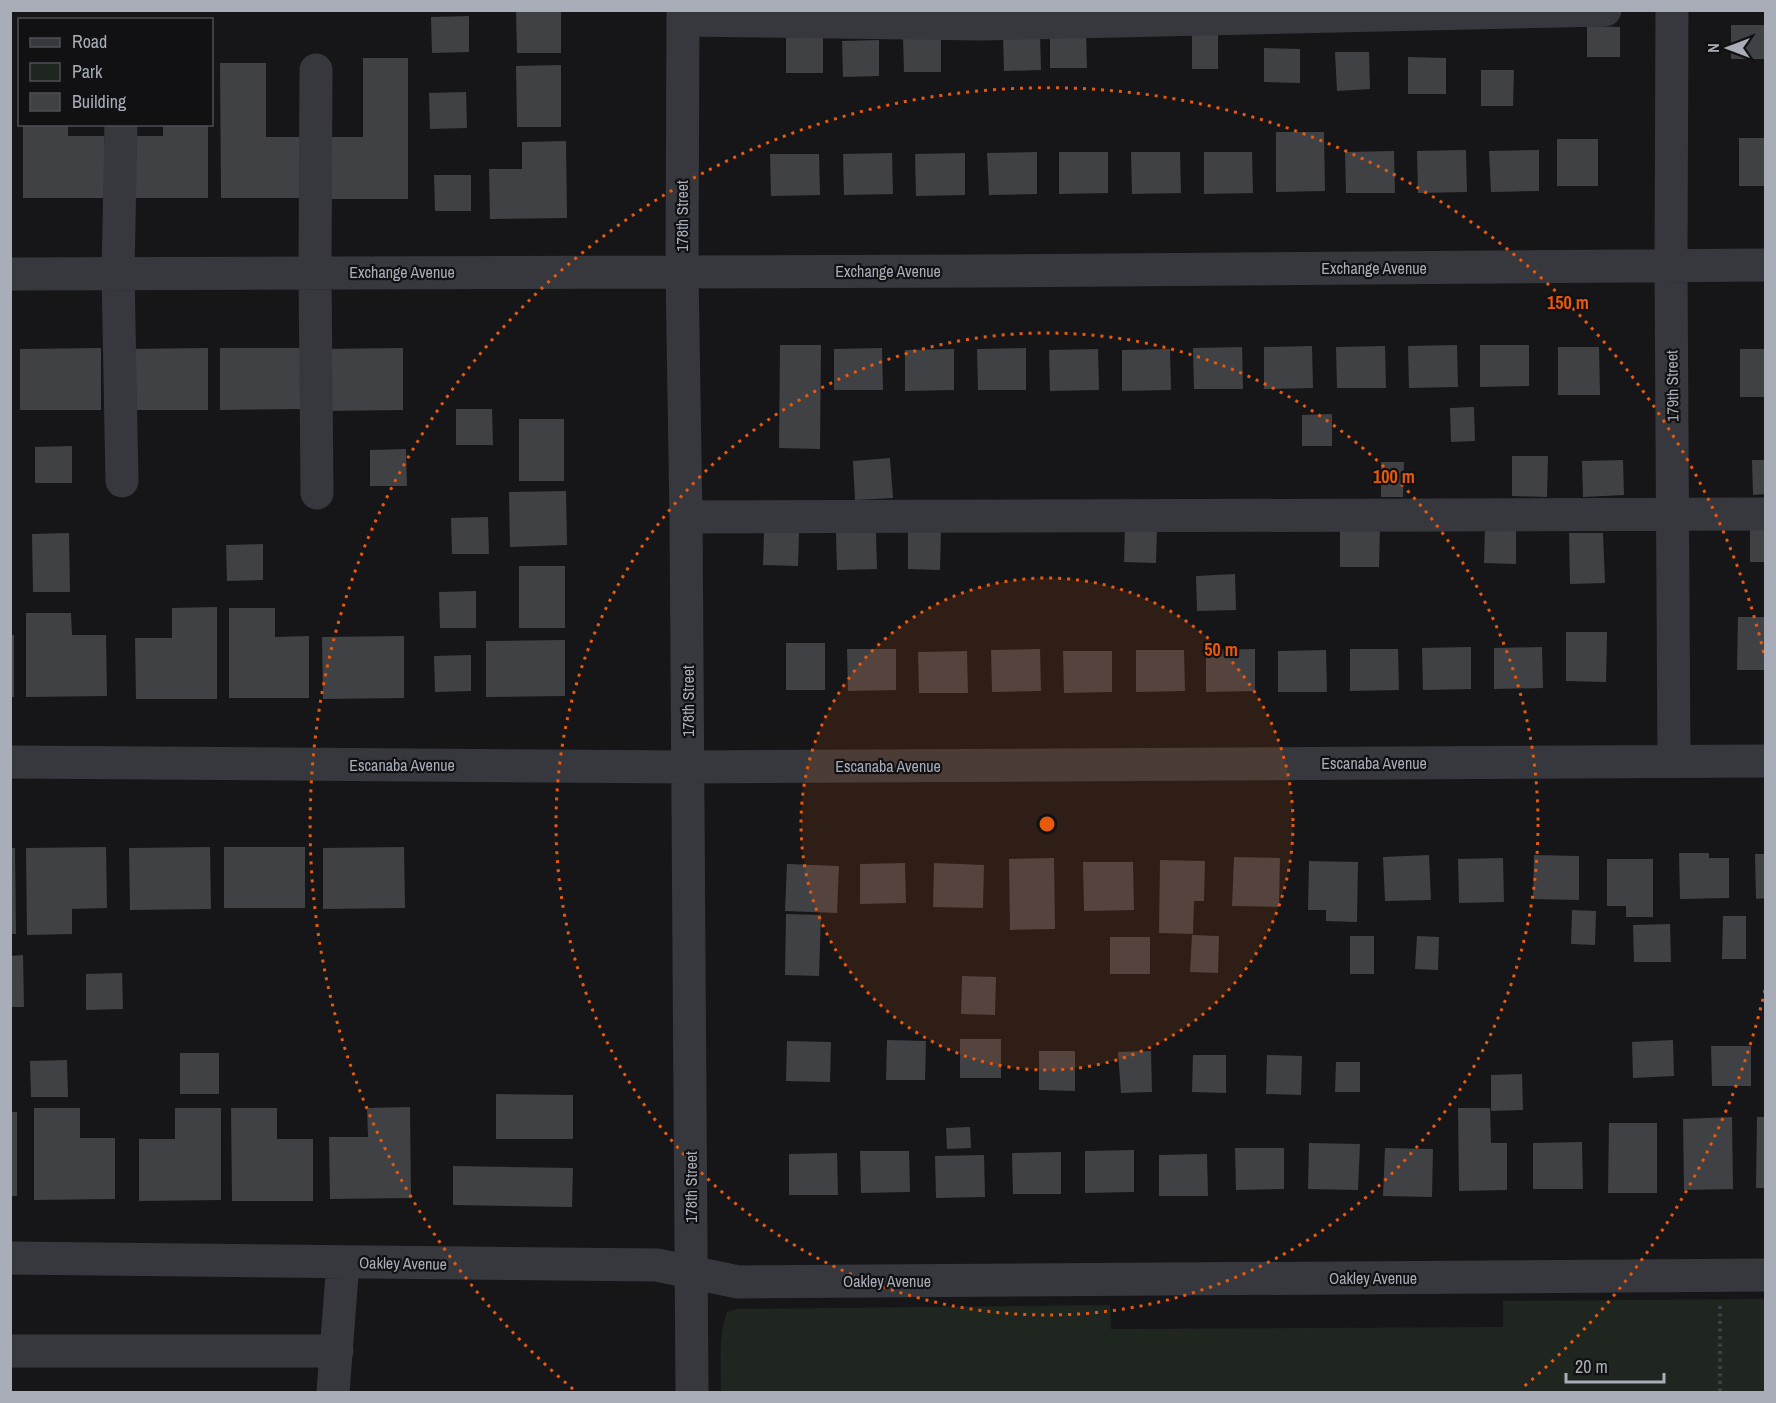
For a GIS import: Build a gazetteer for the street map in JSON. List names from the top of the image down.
{
  "streets": {
    "street": [
      "178th Street",
      "Exchange Avenue",
      "179th Street",
      "Escanaba Avenue",
      "Oakley Avenue"
    ]
  },
  "crossings": [
    ["178th Street", "Exchange Avenue"],
    ["178th Street", "Escanaba Avenue"],
    ["178th Street", "Oakley Avenue"],
    ["Exchange Avenue", "179th Street"],
    ["179th Street", "Escanaba Avenue"]
  ],
  "legend": ["Road", "Park", "Building"],
  "scale_bar": "20 m",
  "north": "left",
  "rings": ["150 m", "100 m", "50 m"]
}
